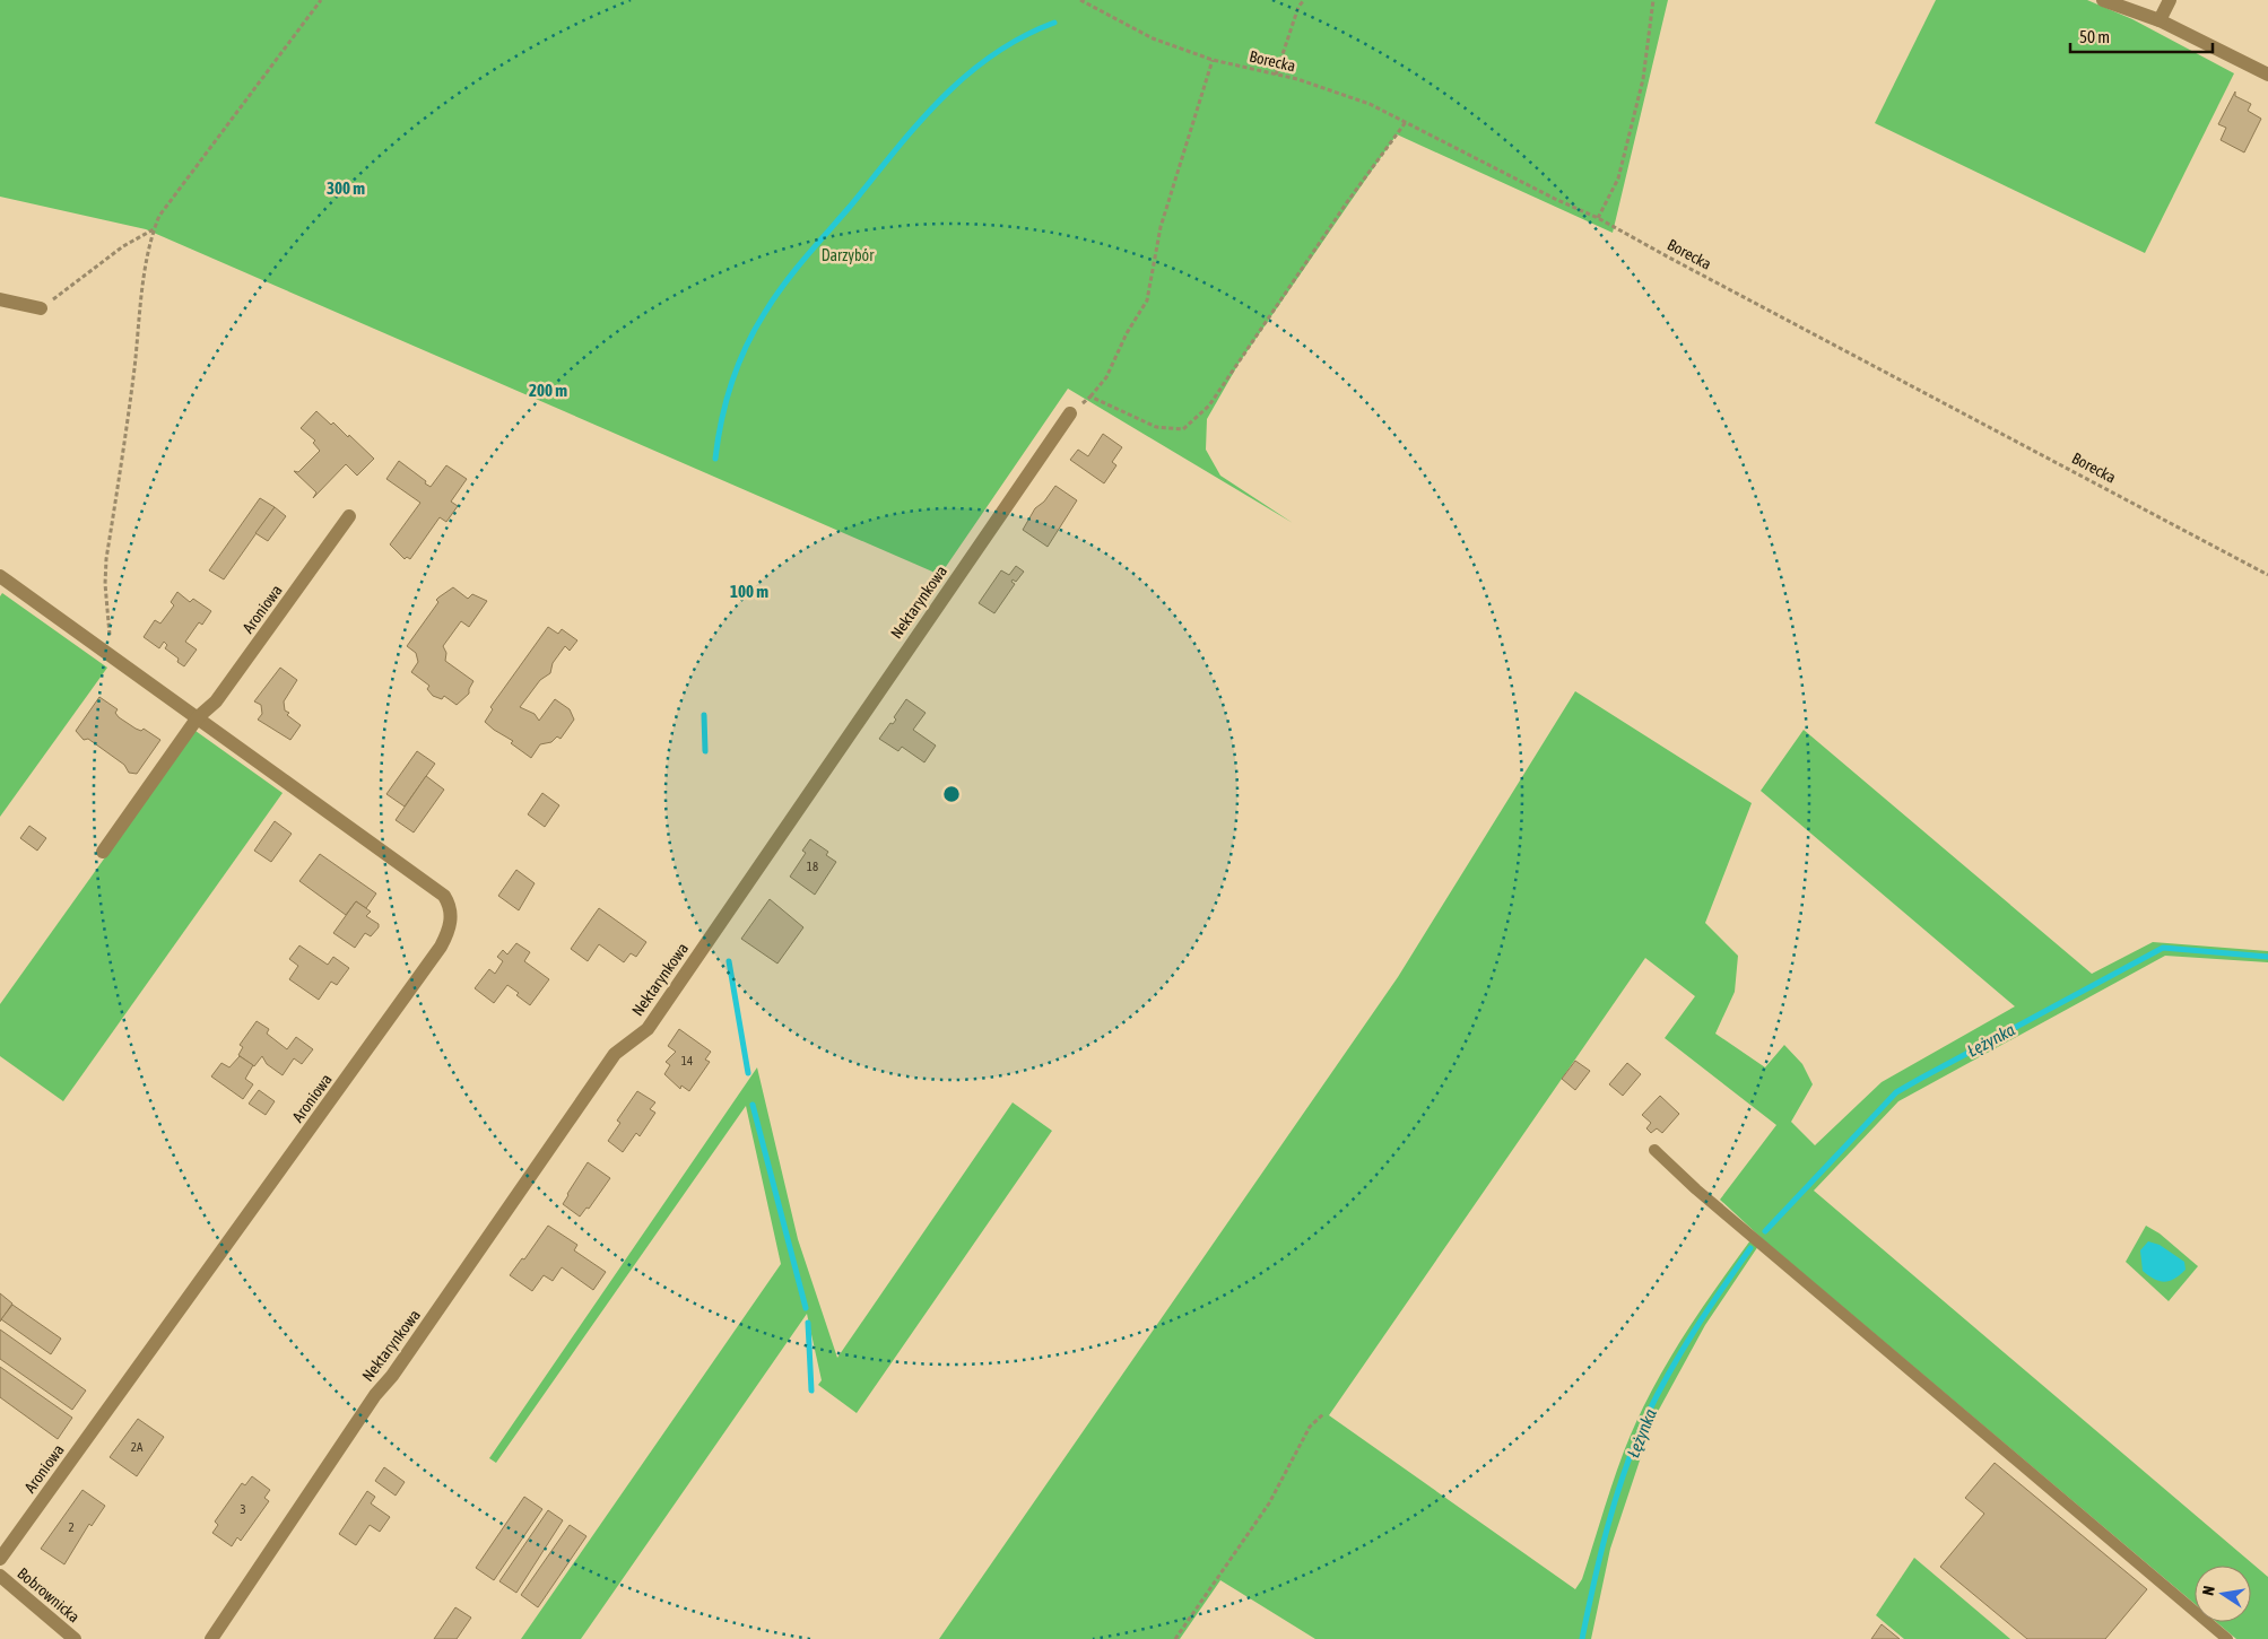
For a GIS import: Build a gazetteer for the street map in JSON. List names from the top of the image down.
{
  "streets": {
    "street": ["Nektarynkowa", "Aroniowa", "Bobrownicka"],
    "path": ["Borecka"]
  },
  "water": ["Łężynka"],
  "parks": ["Darzybór"],
  "house_numbers": [
    "18",
    "14",
    "2A",
    "3",
    "2"
  ],
  "scale_bar": "50 m",
  "north": "left",
  "rings": ["300 m", "200 m", "100 m"]
}
